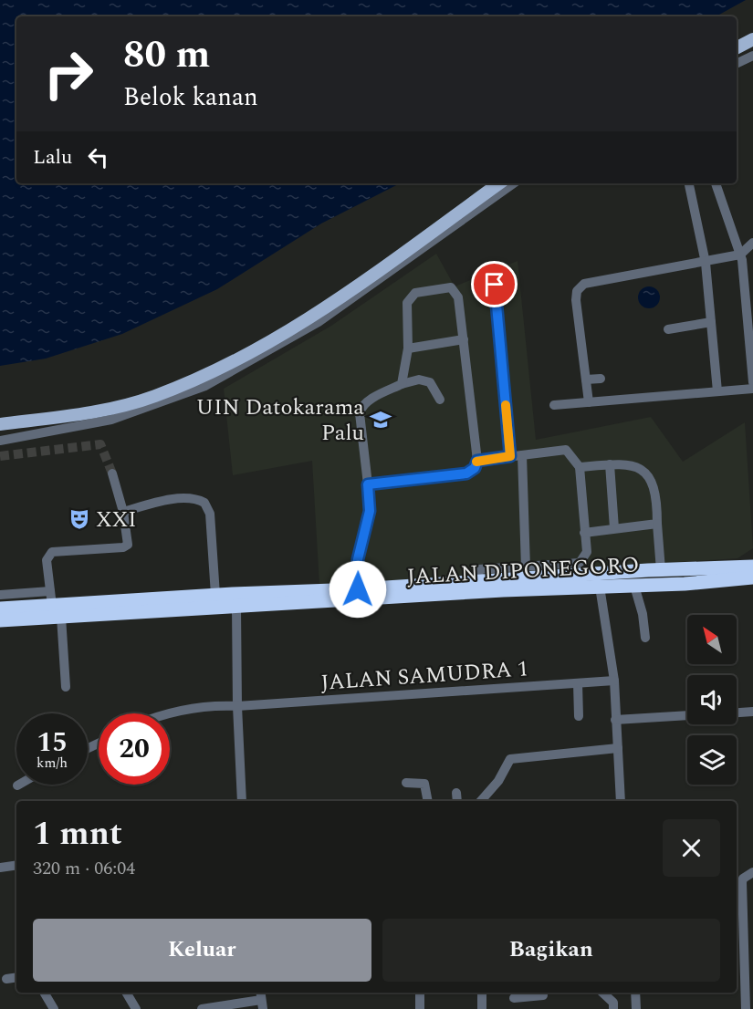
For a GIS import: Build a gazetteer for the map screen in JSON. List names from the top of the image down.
{
  "streets": {
    "highway": ["JALAN DIPONEGORO"],
    "street": ["JALAN SAMUDRA 1"]
  },
  "places": {
    "school or university": ["UIN Datokarama Palu"],
    "theatre": ["XXI"]
  },
  "north": "top left",
  "page": {
    "turn": ["80 m", "Belok kanan"],
    "then": "Lalu",
    "speed": "15 km/h",
    "limit": "20",
    "heading": ["1 mnt", "320 m · 06:04"],
    "buttons": ["Keluar", "Bagikan"]
  }
}
